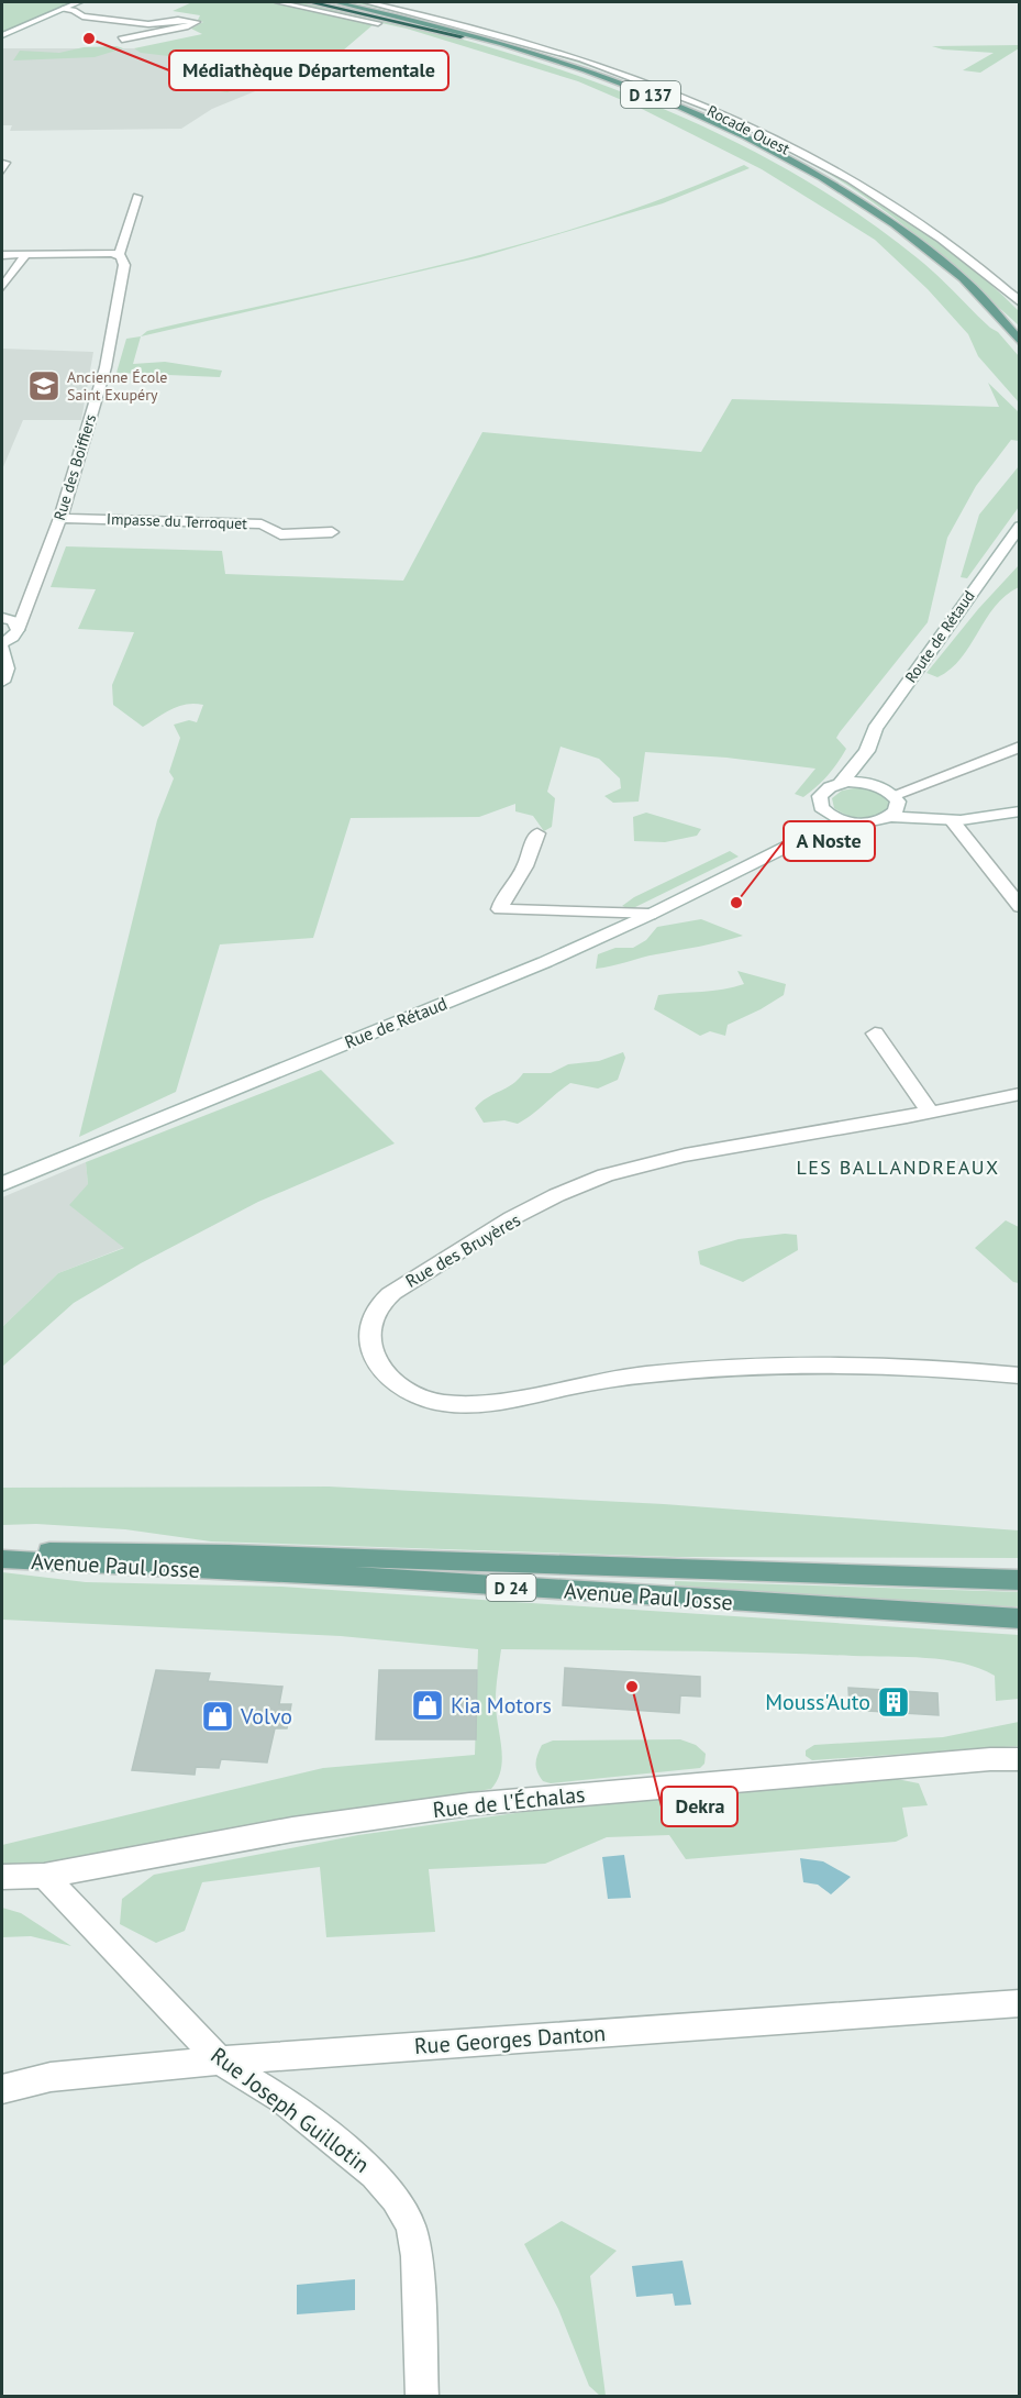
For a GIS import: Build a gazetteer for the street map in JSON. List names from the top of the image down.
{
  "streets": {
    "main road": [
      "D 137",
      "Rocade Ouest",
      "Avenue Paul Josse",
      "D 24"
    ],
    "street": [
      "Rue des Boiffiers",
      "Impasse du Terroquet",
      "Route de Rétaud",
      "Rue de Rétaud",
      "Rue des Bruyères",
      "Rue de l'Échalas",
      "Rue Georges Danton",
      "Rue Joseph Guillotin"
    ]
  },
  "crossings": [
    ["Rue des Boiffiers", "Impasse du Terroquet"],
    ["Rue de l'Échalas", "Rue Joseph Guillotin"],
    ["Rue Georges Danton", "Rue Joseph Guillotin"]
  ],
  "districts": ["LES BALLANDREAUX"],
  "places": {
    "other": ["Médiathèque Départementale", "A Noste", "Dekra"],
    "school or university": ["Ancienne École Saint Exupéry"],
    "building": ["Mouss'Auto"],
    "shop": ["Kia Motors", "Volvo"]
  }
}
